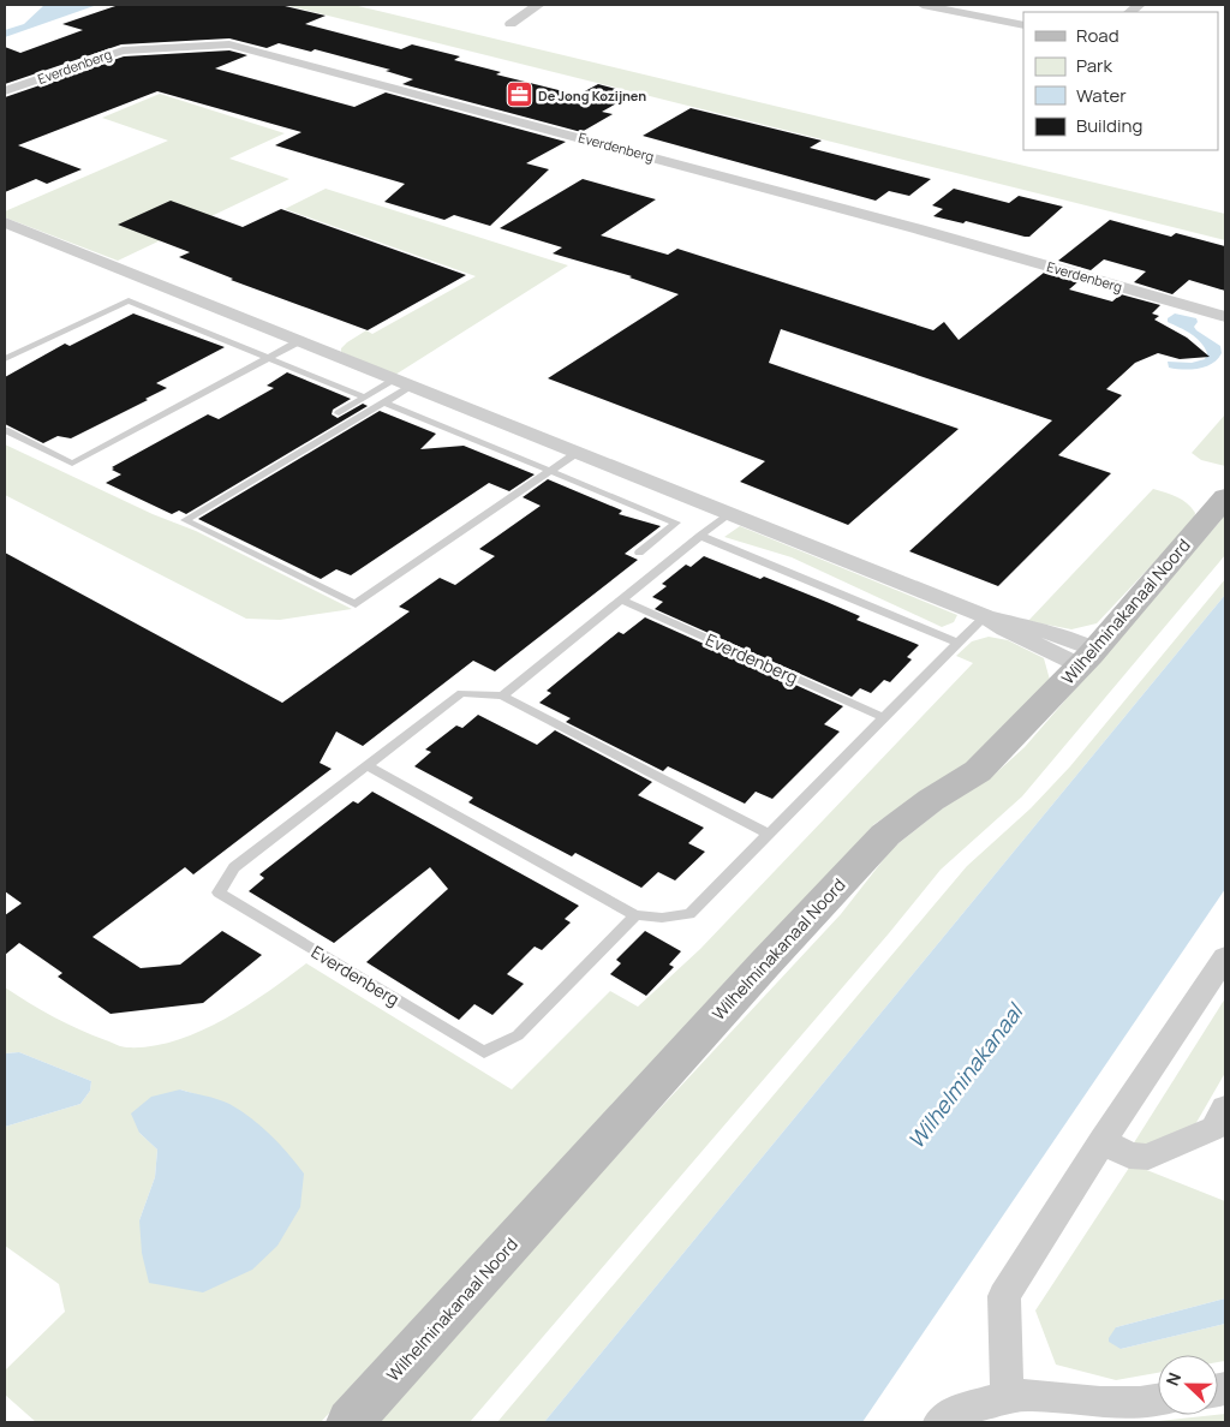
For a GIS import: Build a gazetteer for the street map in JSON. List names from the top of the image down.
{
  "streets": {
    "street": ["Everdenberg", "Wilhelminakanaal Noord"]
  },
  "water": ["Wilhelminakanaal"],
  "places": {
    "office": ["De Jong Kozijnen"]
  },
  "legend": [
    "Road",
    "Park",
    "Water",
    "Building"
  ],
  "north": "left"
}
